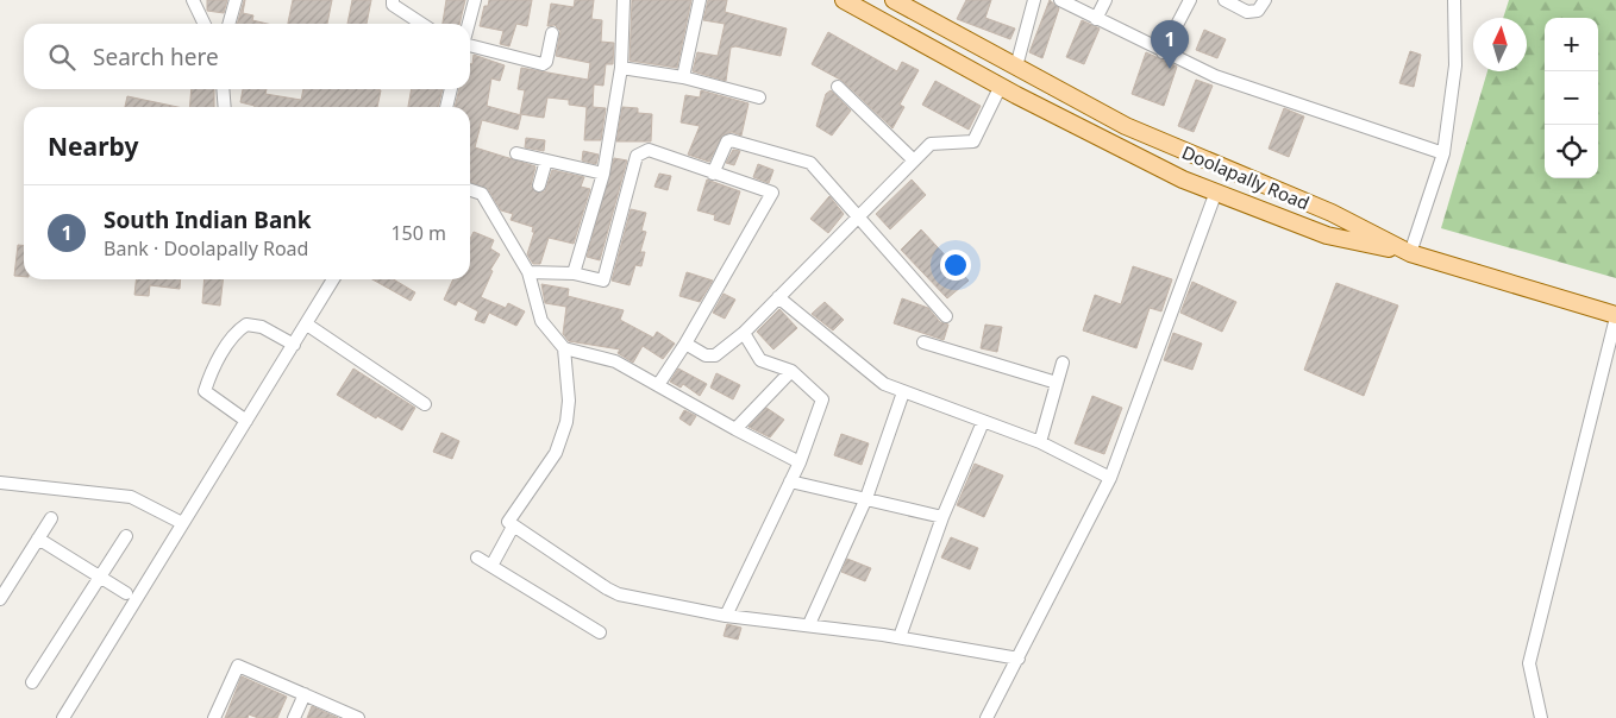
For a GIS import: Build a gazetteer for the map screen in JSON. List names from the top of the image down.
{
  "streets": {
    "main road": ["Doolapally Road"]
  },
  "north": "top",
  "page": {
    "map_buttons": ["+", "−"],
    "pins": "1",
    "search": "Search here",
    "heading": "Nearby",
    "list": [
      {
        "mark": "1",
        "name": "South Indian Bank",
        "note": "Bank · Doolapally Road",
        "value": "150 m"
      }
    ]
  }
}
